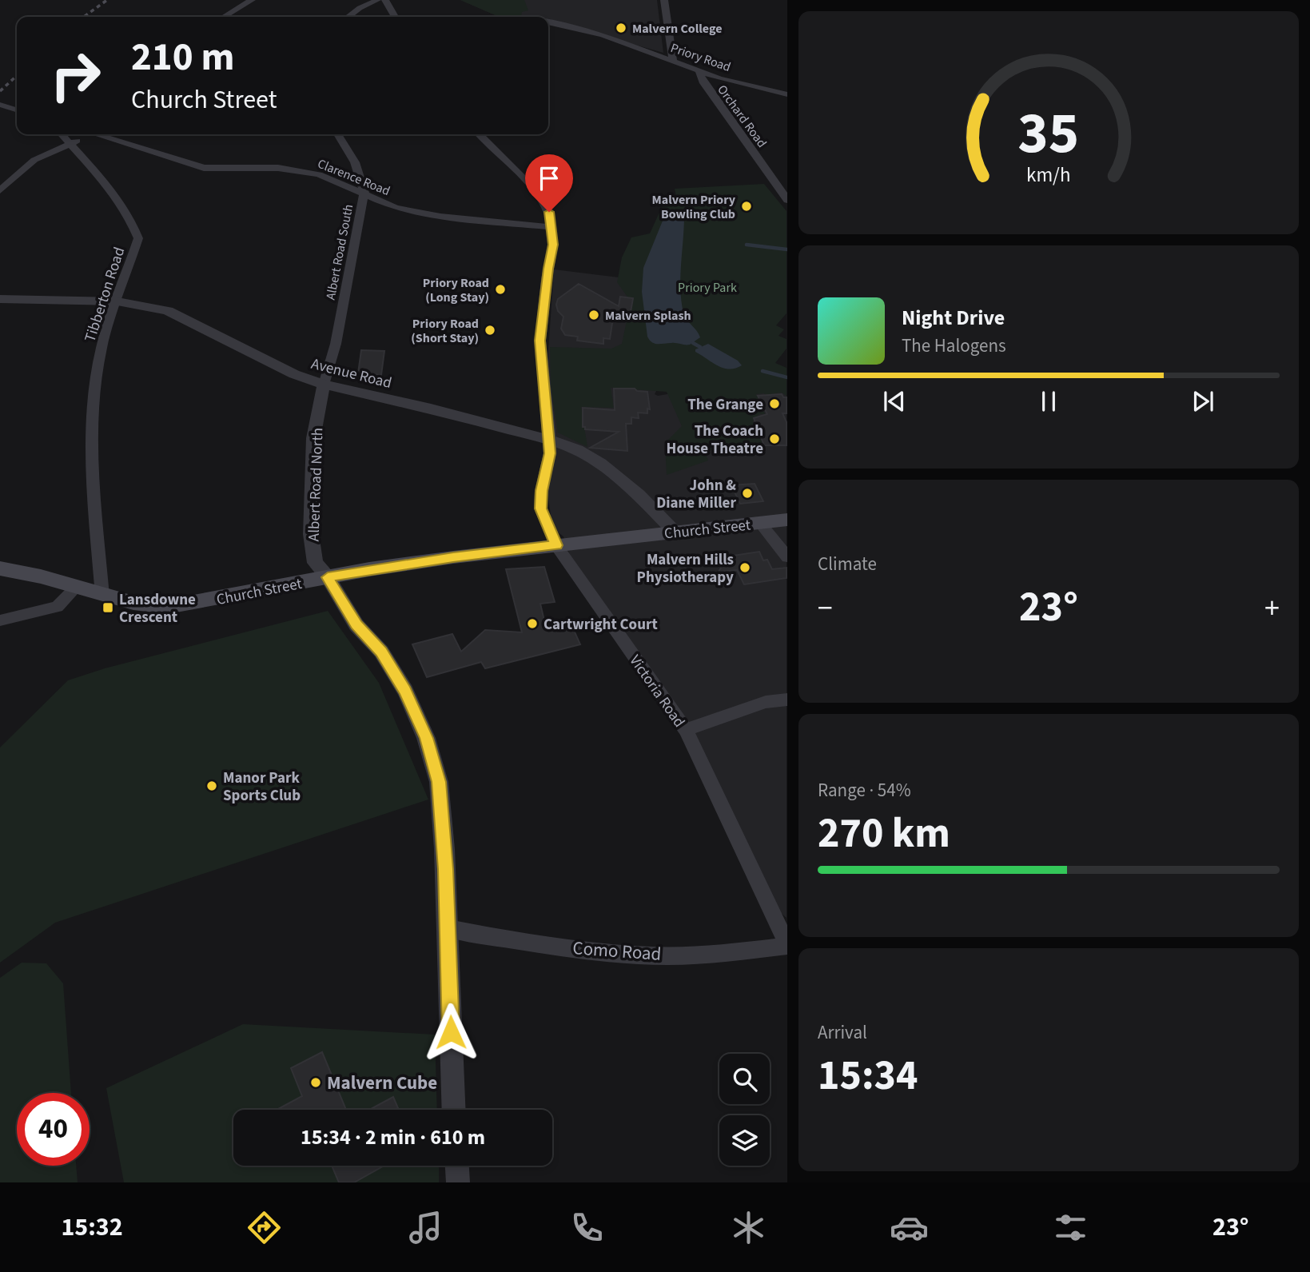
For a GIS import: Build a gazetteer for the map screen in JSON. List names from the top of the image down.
{
  "streets": {
    "main road": ["Church Street"],
    "street": [
      "Priory Road",
      "Orchard Road",
      "Clarence Road",
      "Albert Road South",
      "Tibberton Road",
      "Avenue Road",
      "Albert Road North",
      "Victoria Road",
      "Como Road"
    ]
  },
  "crossings": [
    ["Priory Road", "Orchard Road"],
    ["Clarence Road", "Albert Road South"],
    ["Albert Road South", "Avenue Road"],
    ["Albert Road South", "Albert Road North"],
    ["Tibberton Road", "Avenue Road"],
    ["Tibberton Road", "Church Street"],
    ["Avenue Road", "Albert Road North"],
    ["Avenue Road", "Church Street"],
    ["Avenue Road", "Victoria Road"],
    ["Albert Road North", "Church Street"],
    ["Albert Road North", "Como Road"],
    ["Church Street", "Victoria Road"],
    ["Victoria Road", "Como Road"]
  ],
  "parks": ["Priory Park"],
  "places": {
    "other": [
      "Malvern College",
      "Malvern Priory Bowling Club",
      "Priory Road (Long Stay)",
      "Malvern Splash",
      "Priory Road (Short Stay)",
      "The Grange",
      "The Coach House Theatre",
      "John & Diane Miller",
      "Malvern Hills Physiotherapy",
      "Cartwright Court",
      "Manor Park Sports Club",
      "Malvern Cube"
    ],
    "transit": ["Lansdowne Crescent"]
  },
  "page": {
    "turn": ["210 m", "Church Street"],
    "song": ["Night Drive", "The Halogens"],
    "tile": [
      "Climate",
      ["Range · 54%", "270 km"],
      ["Arrival", "15:34"]
    ],
    "heat": ["−", "23°", "+"],
    "limit": "40",
    "trip": "15:34 · 2 min · 610 m",
    "tabs": ["15:32", "23°"],
    "gauge": ["35", "km/h"]
  }
}
